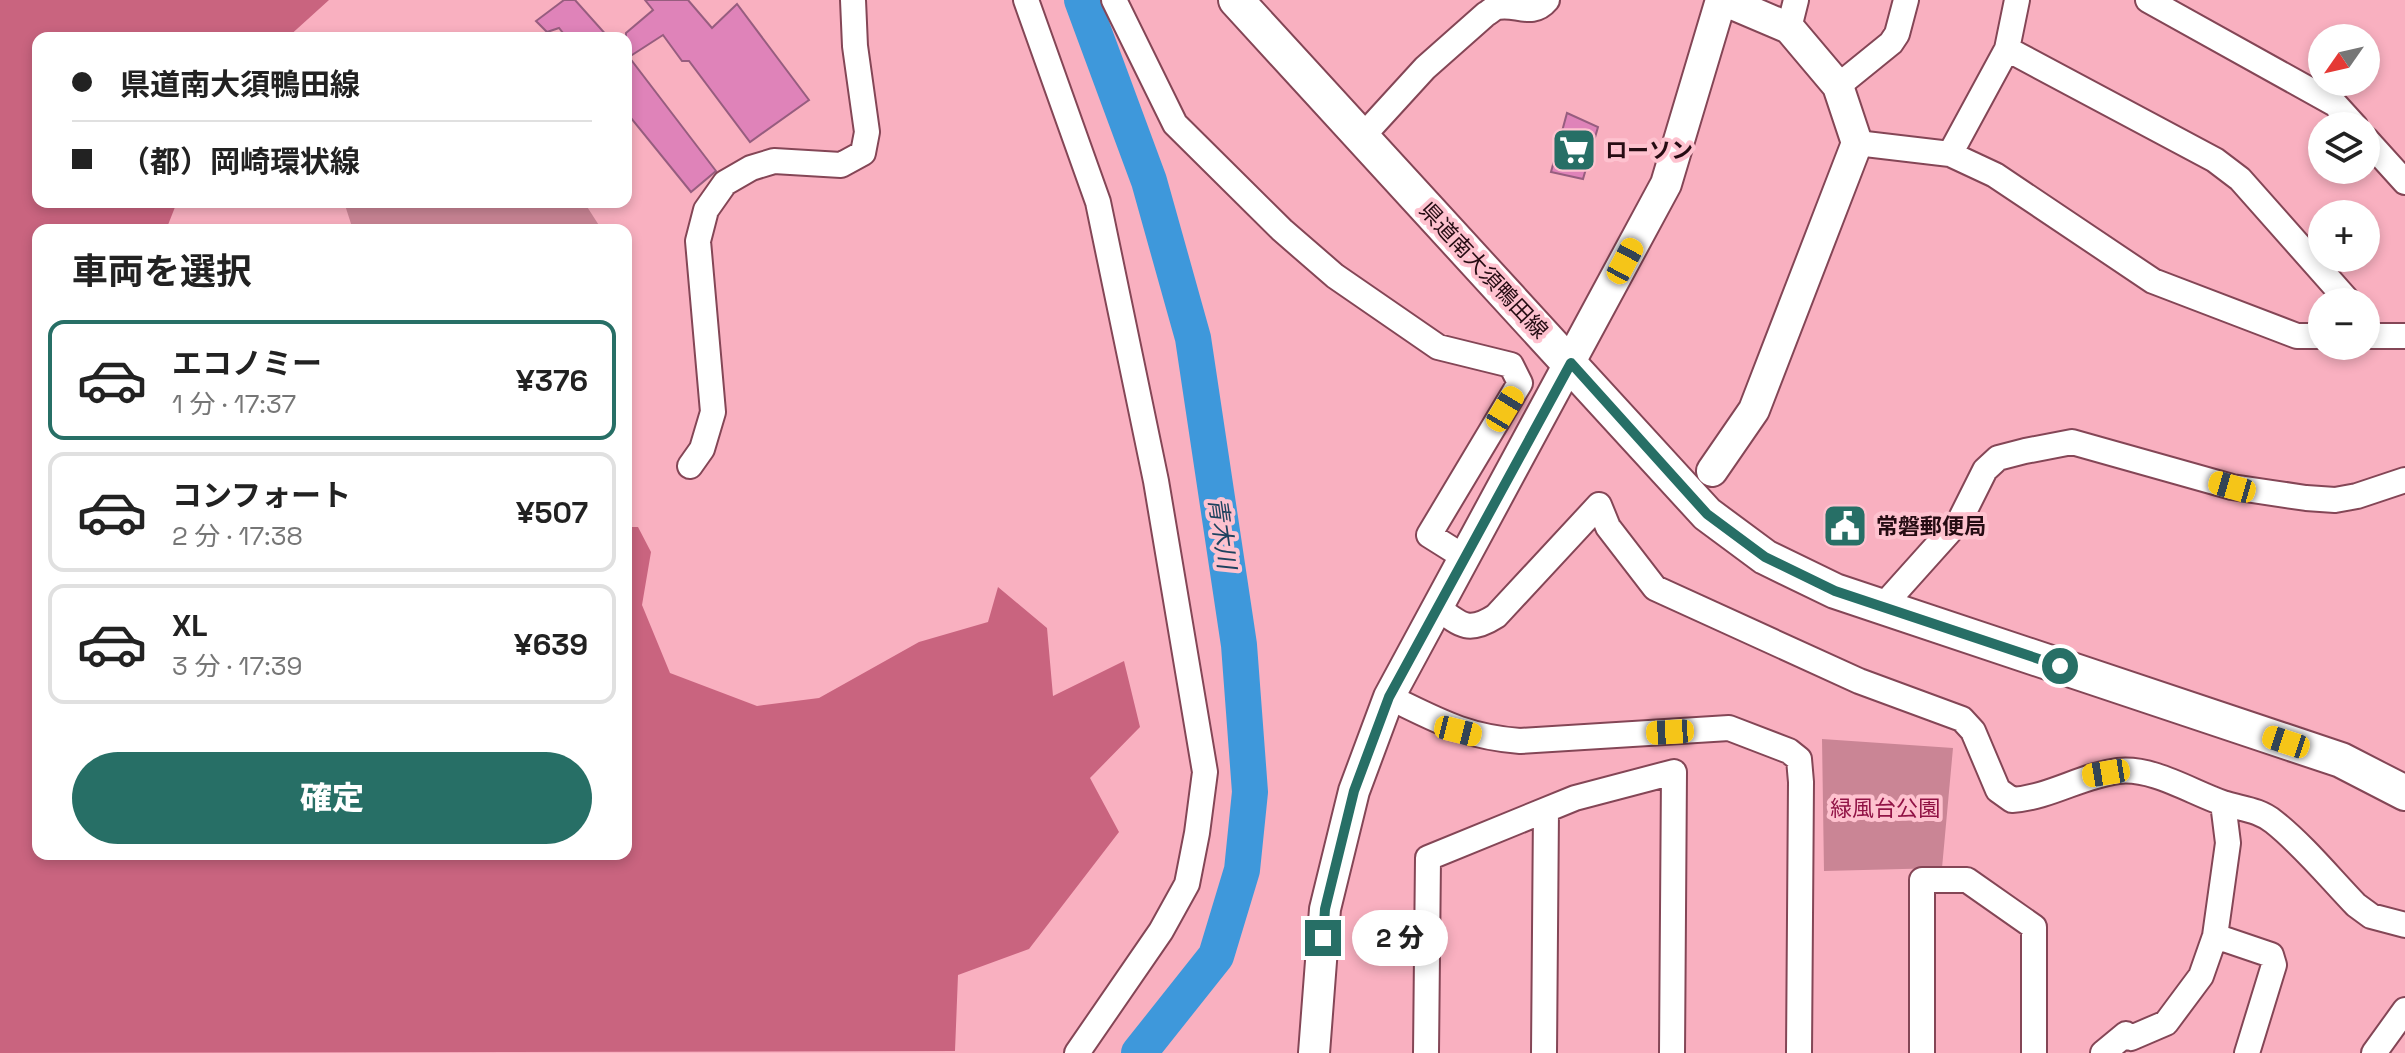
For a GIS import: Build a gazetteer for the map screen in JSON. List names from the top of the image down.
{
  "streets": {
    "main road": ["県道南大須鴨田線"]
  },
  "water": ["青木川"],
  "parks": ["緑風台公園"],
  "places": {
    "supermarket": ["ローソン"],
    "public building": ["常磐郵便局"]
  },
  "north": "bottom left",
  "page": {
    "map_buttons": ["+", "−"],
    "banner": ["県道南大須鴨田線", "（都）岡崎環状線"],
    "heading": "車両を選択",
    "list": [
      {
        "name": "エコノミー",
        "note": "1 分 · 17:37",
        "value": "¥376"
      },
      {
        "name": "コンフォート",
        "note": "2 分 · 17:38",
        "value": "¥507"
      },
      {
        "name": "XL",
        "note": "3 分 · 17:39",
        "value": "¥639"
      }
    ],
    "buttons": "確定",
    "bubble": "2 分"
  }
}
